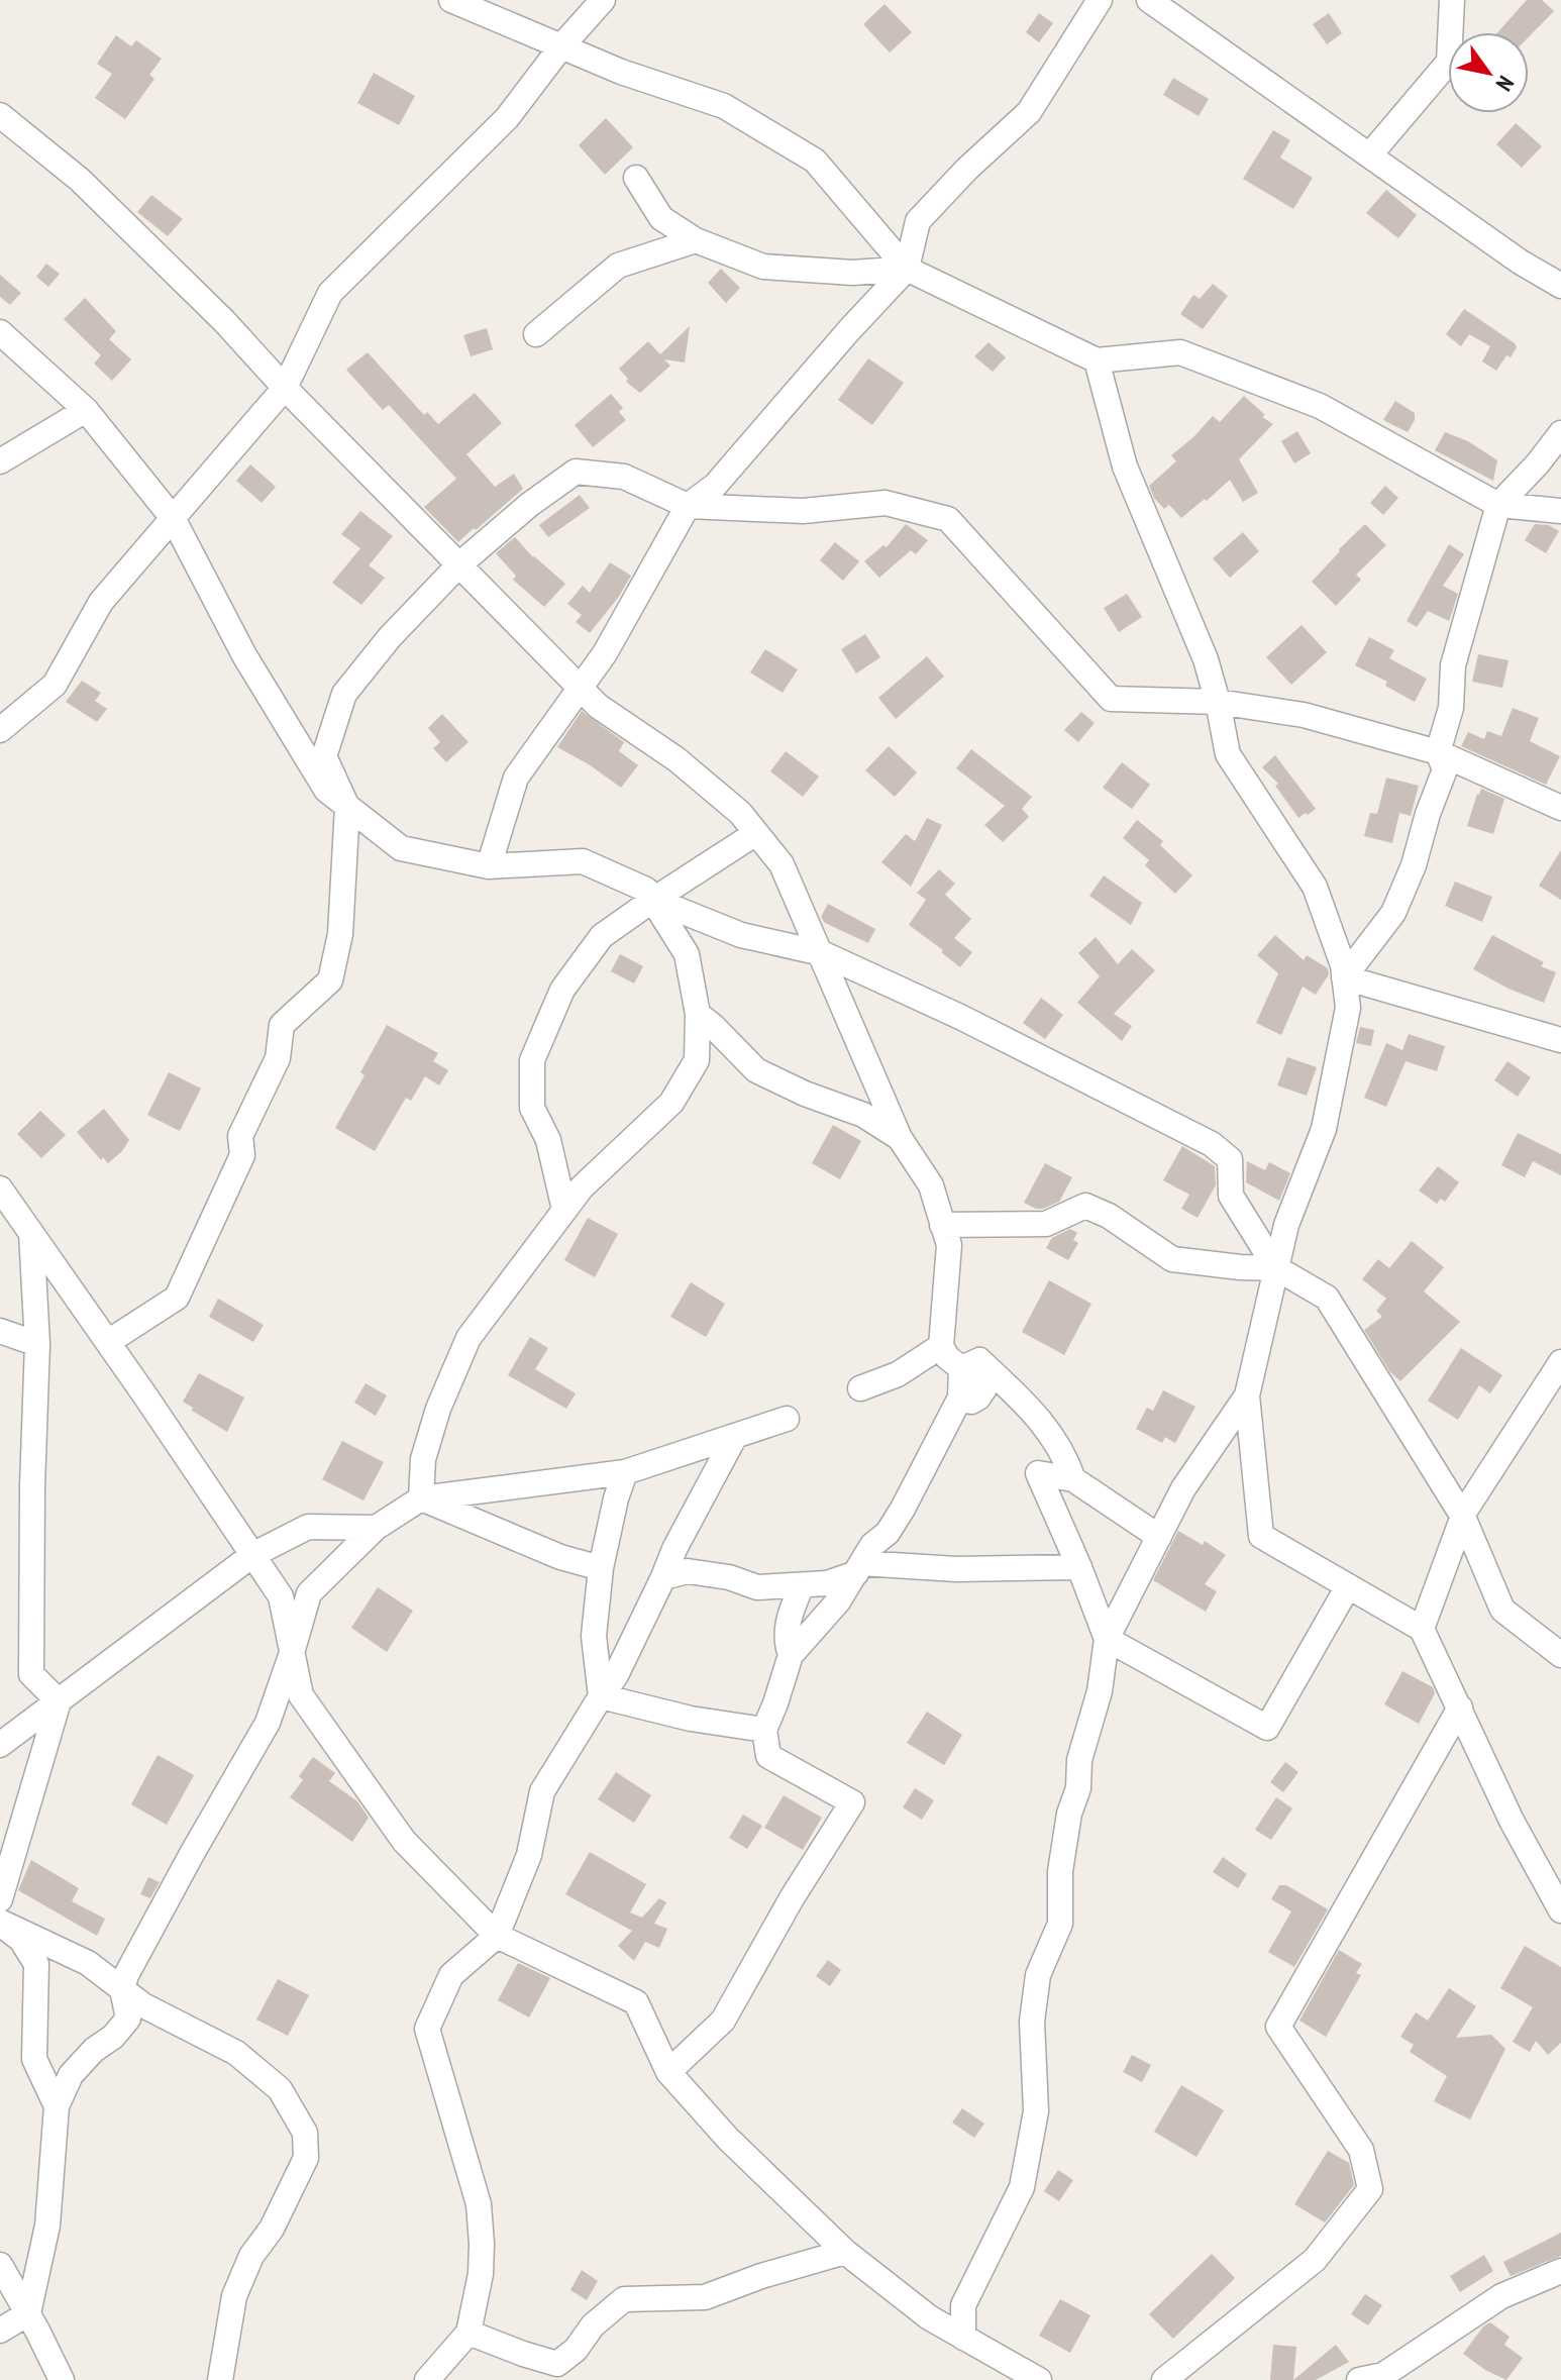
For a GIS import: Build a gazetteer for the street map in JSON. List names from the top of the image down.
{
  "north": "bottom right"
}
